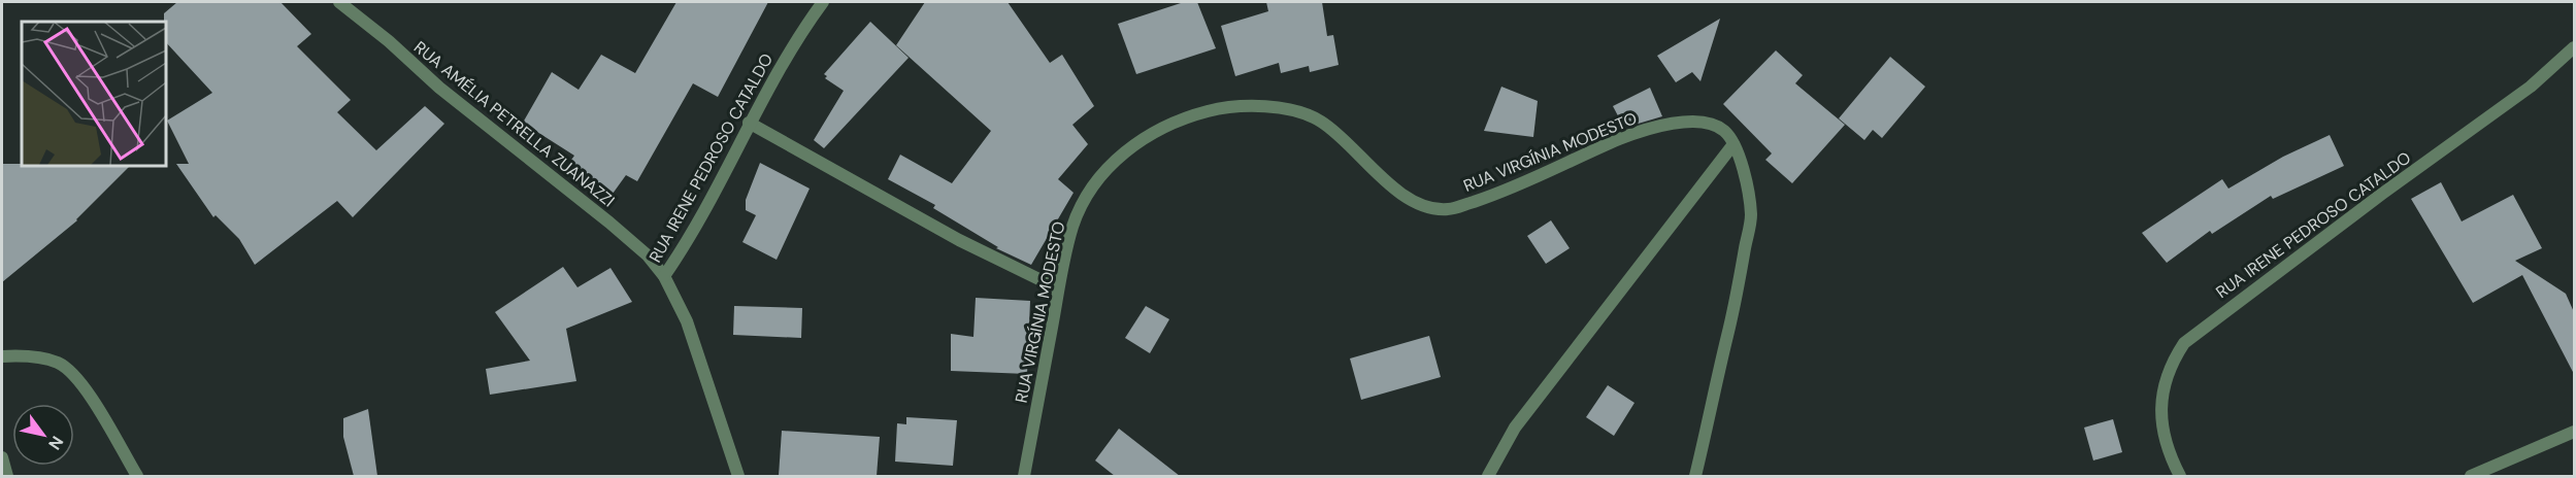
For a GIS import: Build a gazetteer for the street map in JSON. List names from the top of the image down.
{
  "streets": {
    "street": ["RUA AMÉLIA PETRELLA ZUANAZZI", "RUA VIRGÍNIA MODESTO", "RUA IRENE PEDROSO CATALDO"]
  },
  "crossings": [
    ["RUA AMÉLIA PETRELLA ZUANAZZI", "RUA IRENE PEDROSO CATALDO"]
  ],
  "north": "bottom right"
}
